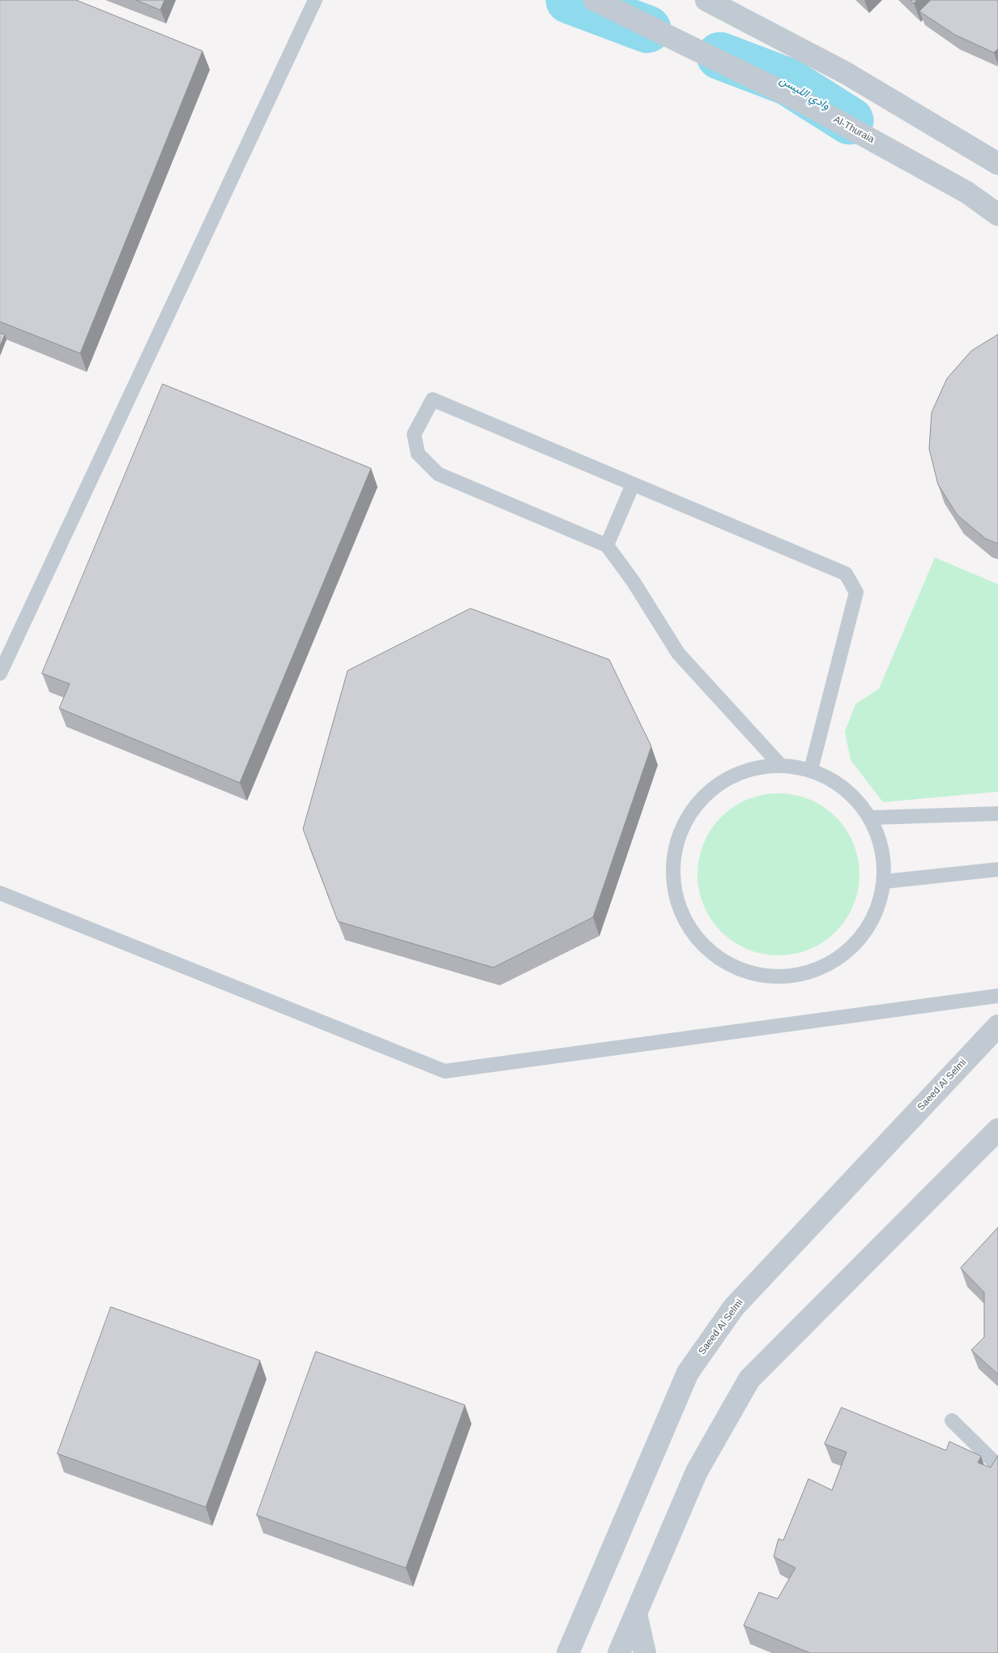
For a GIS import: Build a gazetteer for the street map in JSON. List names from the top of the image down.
{
  "streets": {
    "street": ["Al-Thuraia", "Saeed Al Selmi"]
  },
  "water": ["وادي الليسن"]
}
